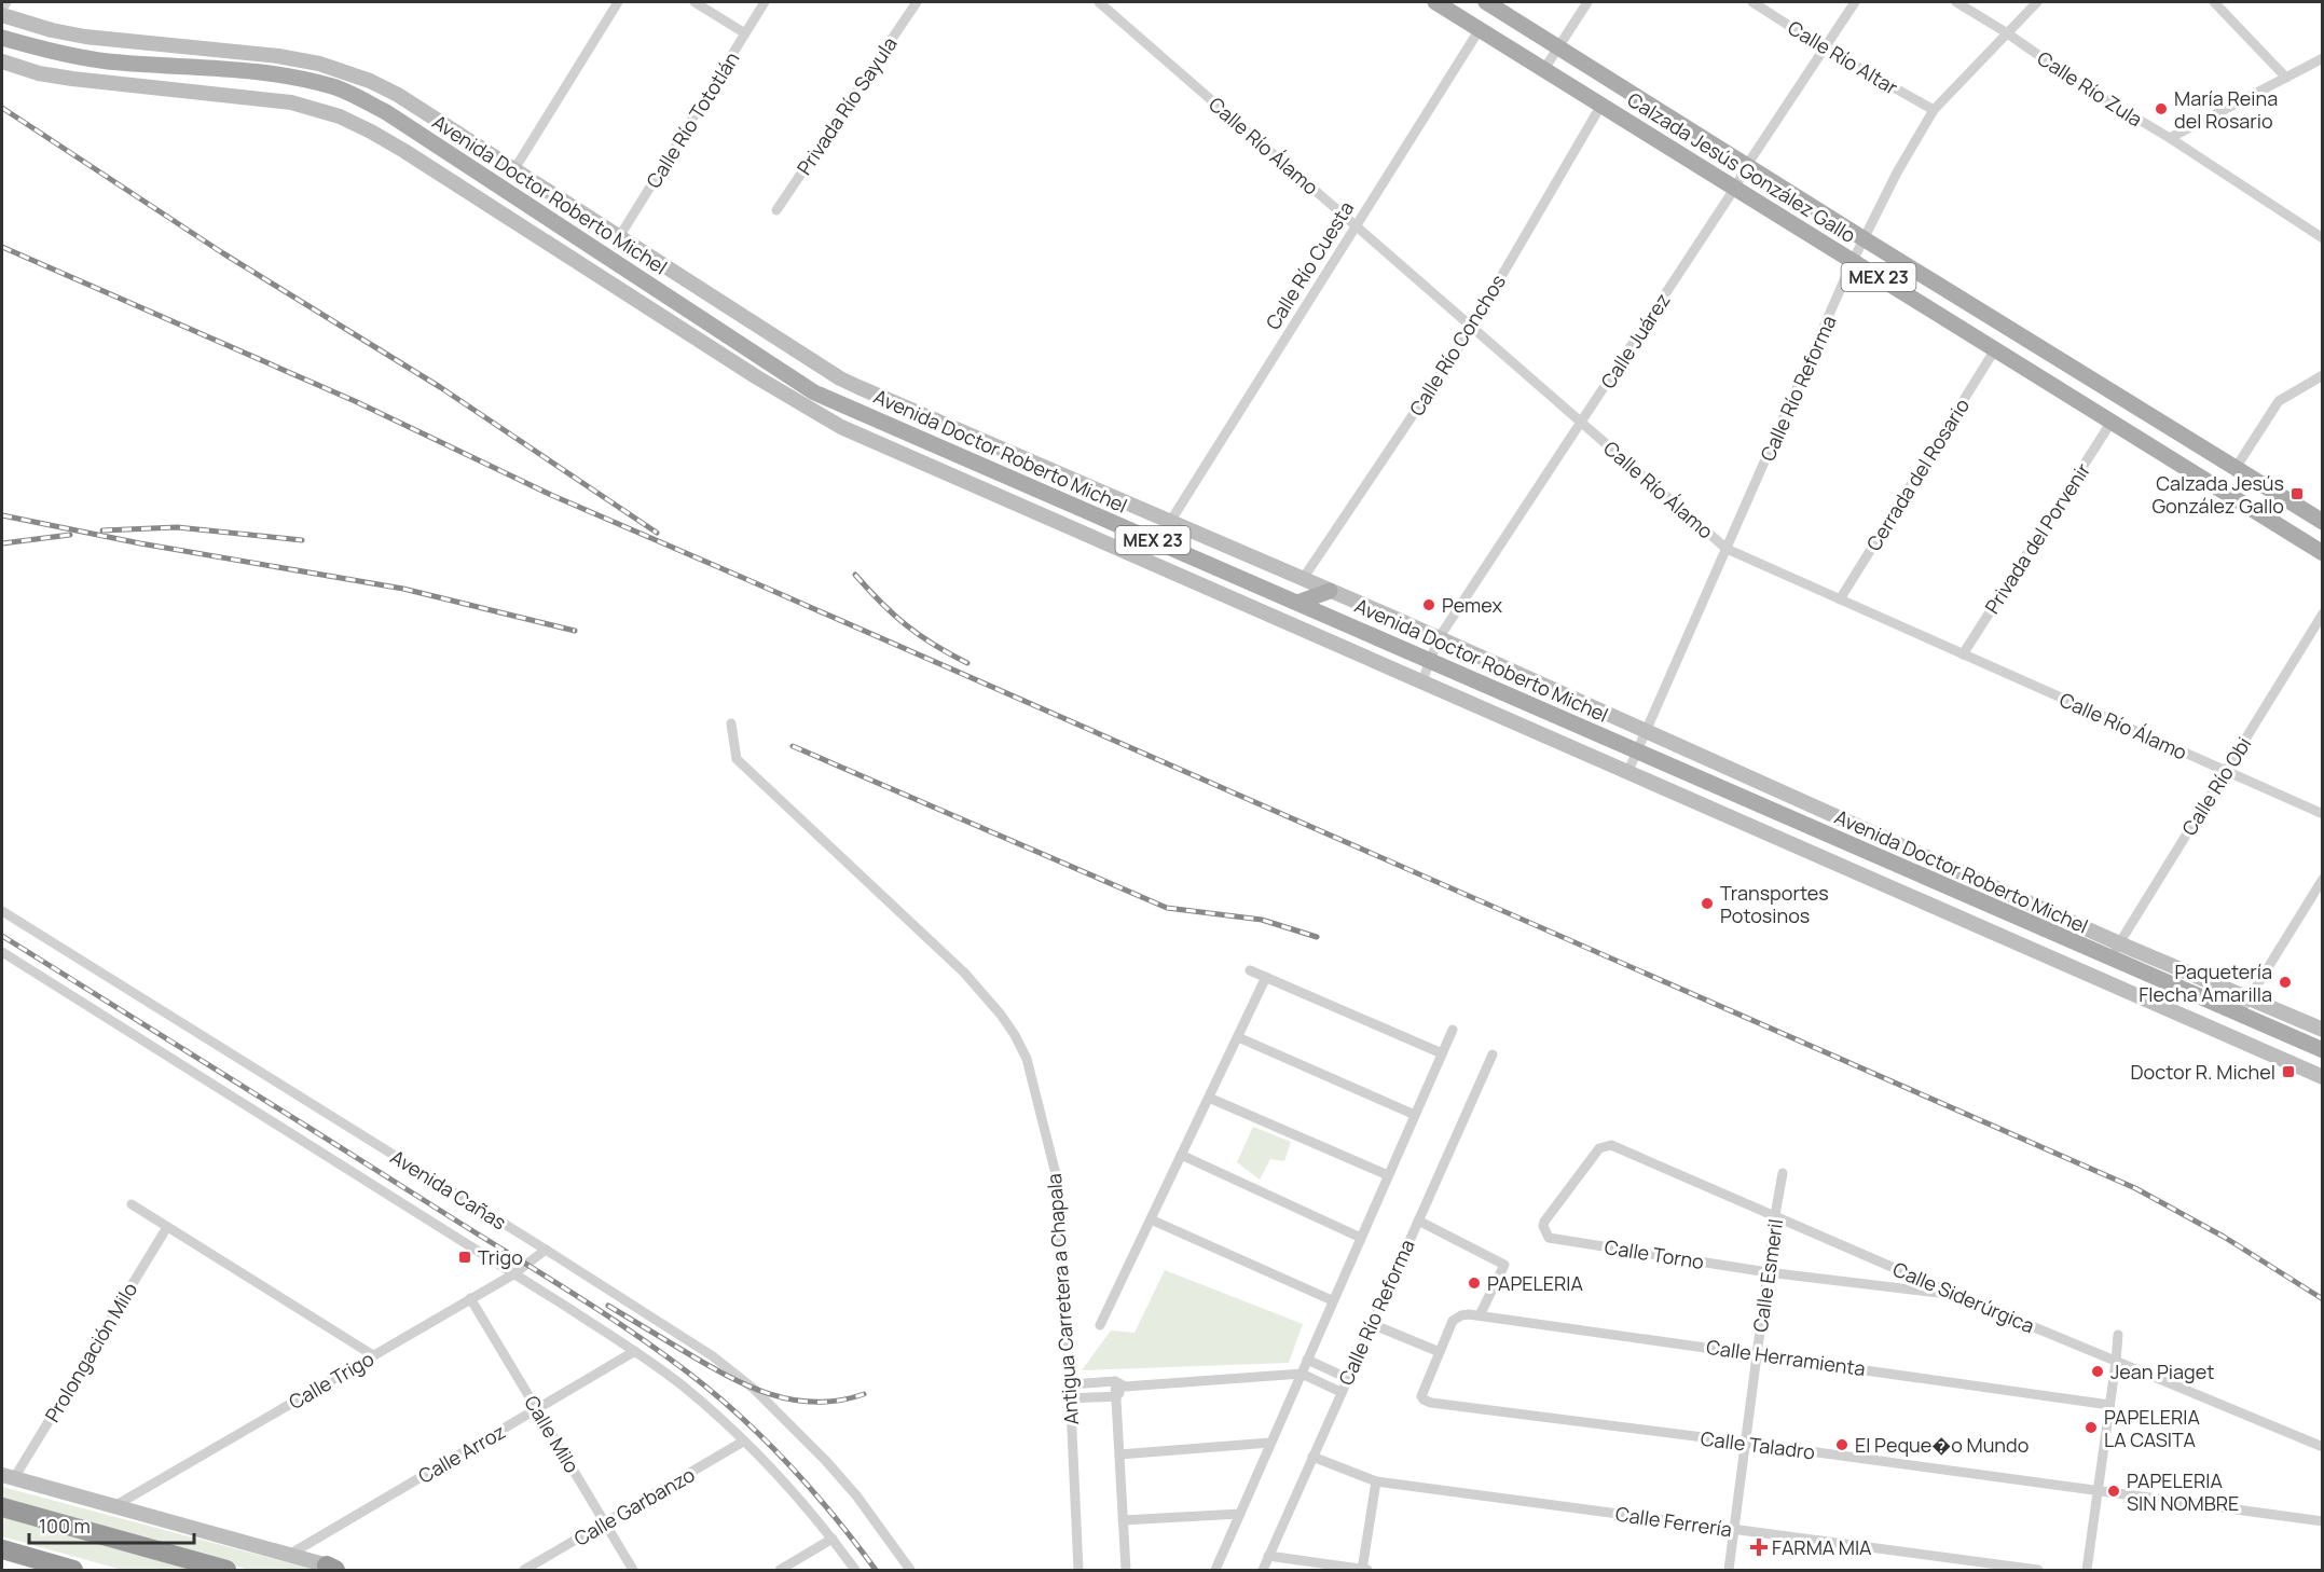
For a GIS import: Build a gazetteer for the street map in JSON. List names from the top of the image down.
{
  "streets": {
    "main road": ["Calzada Jesús González Gallo", "Avenida Doctor Roberto Michel", "MEX 23"],
    "street": [
      "Calle Río Altar",
      "Calle Río Zula",
      "Privada Río Sayula",
      "Calle Río Tototlán",
      "Calle Río Álamo",
      "Calle Río Cuesta",
      "Calle Juárez",
      "Calle Río Conchos",
      "Calle Río Reforma",
      "Cerrada del Rosario",
      "Privada del Porvenir",
      "Calle Río Obi",
      "Avenida Cañas",
      "Calle Torno",
      "Calle Esmeril",
      "Calle Siderúrgica",
      "Antigua Carretera a Chapala",
      "Prolongación Milo",
      "Calle Herramienta",
      "Calle Trigo",
      "Calle Milo",
      "Calle Taladro",
      "Calle Arroz",
      "Calle Garbanzo",
      "Calle Ferrería"
    ]
  },
  "crossings": [
    ["Calle Río Altar", "Calle Juárez"],
    ["Calle Río Altar", "Calle Río Reforma"],
    ["Calle Río Zula", "Calle Río Reforma"],
    ["Calle Río Tototlán", "Avenida Doctor Roberto Michel"],
    ["Calle Río Álamo", "Calle Río Cuesta"],
    ["Calle Río Álamo", "Calle Juárez"],
    ["Calle Río Álamo", "Calle Río Conchos"],
    ["Calle Río Álamo", "Calle Río Reforma"],
    ["Calle Río Álamo", "Cerrada del Rosario"],
    ["Calle Río Álamo", "Privada del Porvenir"],
    ["Calle Río Álamo", "Calle Río Obi"],
    ["Calzada Jesús González Gallo", "Calle Río Cuesta"],
    ["Calzada Jesús González Gallo", "Calle Juárez"],
    ["Calzada Jesús González Gallo", "Calle Río Conchos"],
    ["Calzada Jesús González Gallo", "Calle Río Reforma"],
    ["Calzada Jesús González Gallo", "Cerrada del Rosario"],
    ["Calzada Jesús González Gallo", "Privada del Porvenir"],
    ["Avenida Doctor Roberto Michel", "Calle Río Cuesta"],
    ["Avenida Doctor Roberto Michel", "Calle Juárez"],
    ["Avenida Doctor Roberto Michel", "Calle Río Conchos"],
    ["Avenida Doctor Roberto Michel", "Calle Río Reforma"],
    ["Avenida Doctor Roberto Michel", "Calle Río Obi"],
    ["Calle Río Reforma", "Calle Ferrería"],
    ["Avenida Cañas", "Calle Trigo"],
    ["Avenida Cañas", "Calle Arroz"],
    ["Avenida Cañas", "Calle Garbanzo"],
    ["Calle Torno", "Calle Esmeril"],
    ["Calle Torno", "Calle Siderúrgica"],
    ["Calle Esmeril", "Calle Siderúrgica"],
    ["Calle Esmeril", "Calle Herramienta"],
    ["Calle Esmeril", "Calle Taladro"],
    ["Calle Esmeril", "Calle Ferrería"],
    ["Calle Herramienta", "Calle Taladro"],
    ["Calle Trigo", "Calle Milo"],
    ["Calle Milo", "Calle Arroz"],
    ["Calle Milo", "Calle Garbanzo"]
  ],
  "places": {
    "other": [
      "María Reina del Rosario",
      "Pemex",
      "Transportes Potosinos",
      "Paquetería Flecha Amarilla",
      "PAPELERIA",
      "Jean Piaget",
      "PAPELERIA LA CASITA",
      "El Peque�o Mundo",
      "PAPELERIA SIN NOMBRE"
    ],
    "transit": ["Calzada Jesús González Gallo", "Doctor R. Michel", "Trigo"],
    "health": ["FARMA MIA"]
  },
  "scale_bar": "100 m"
}
